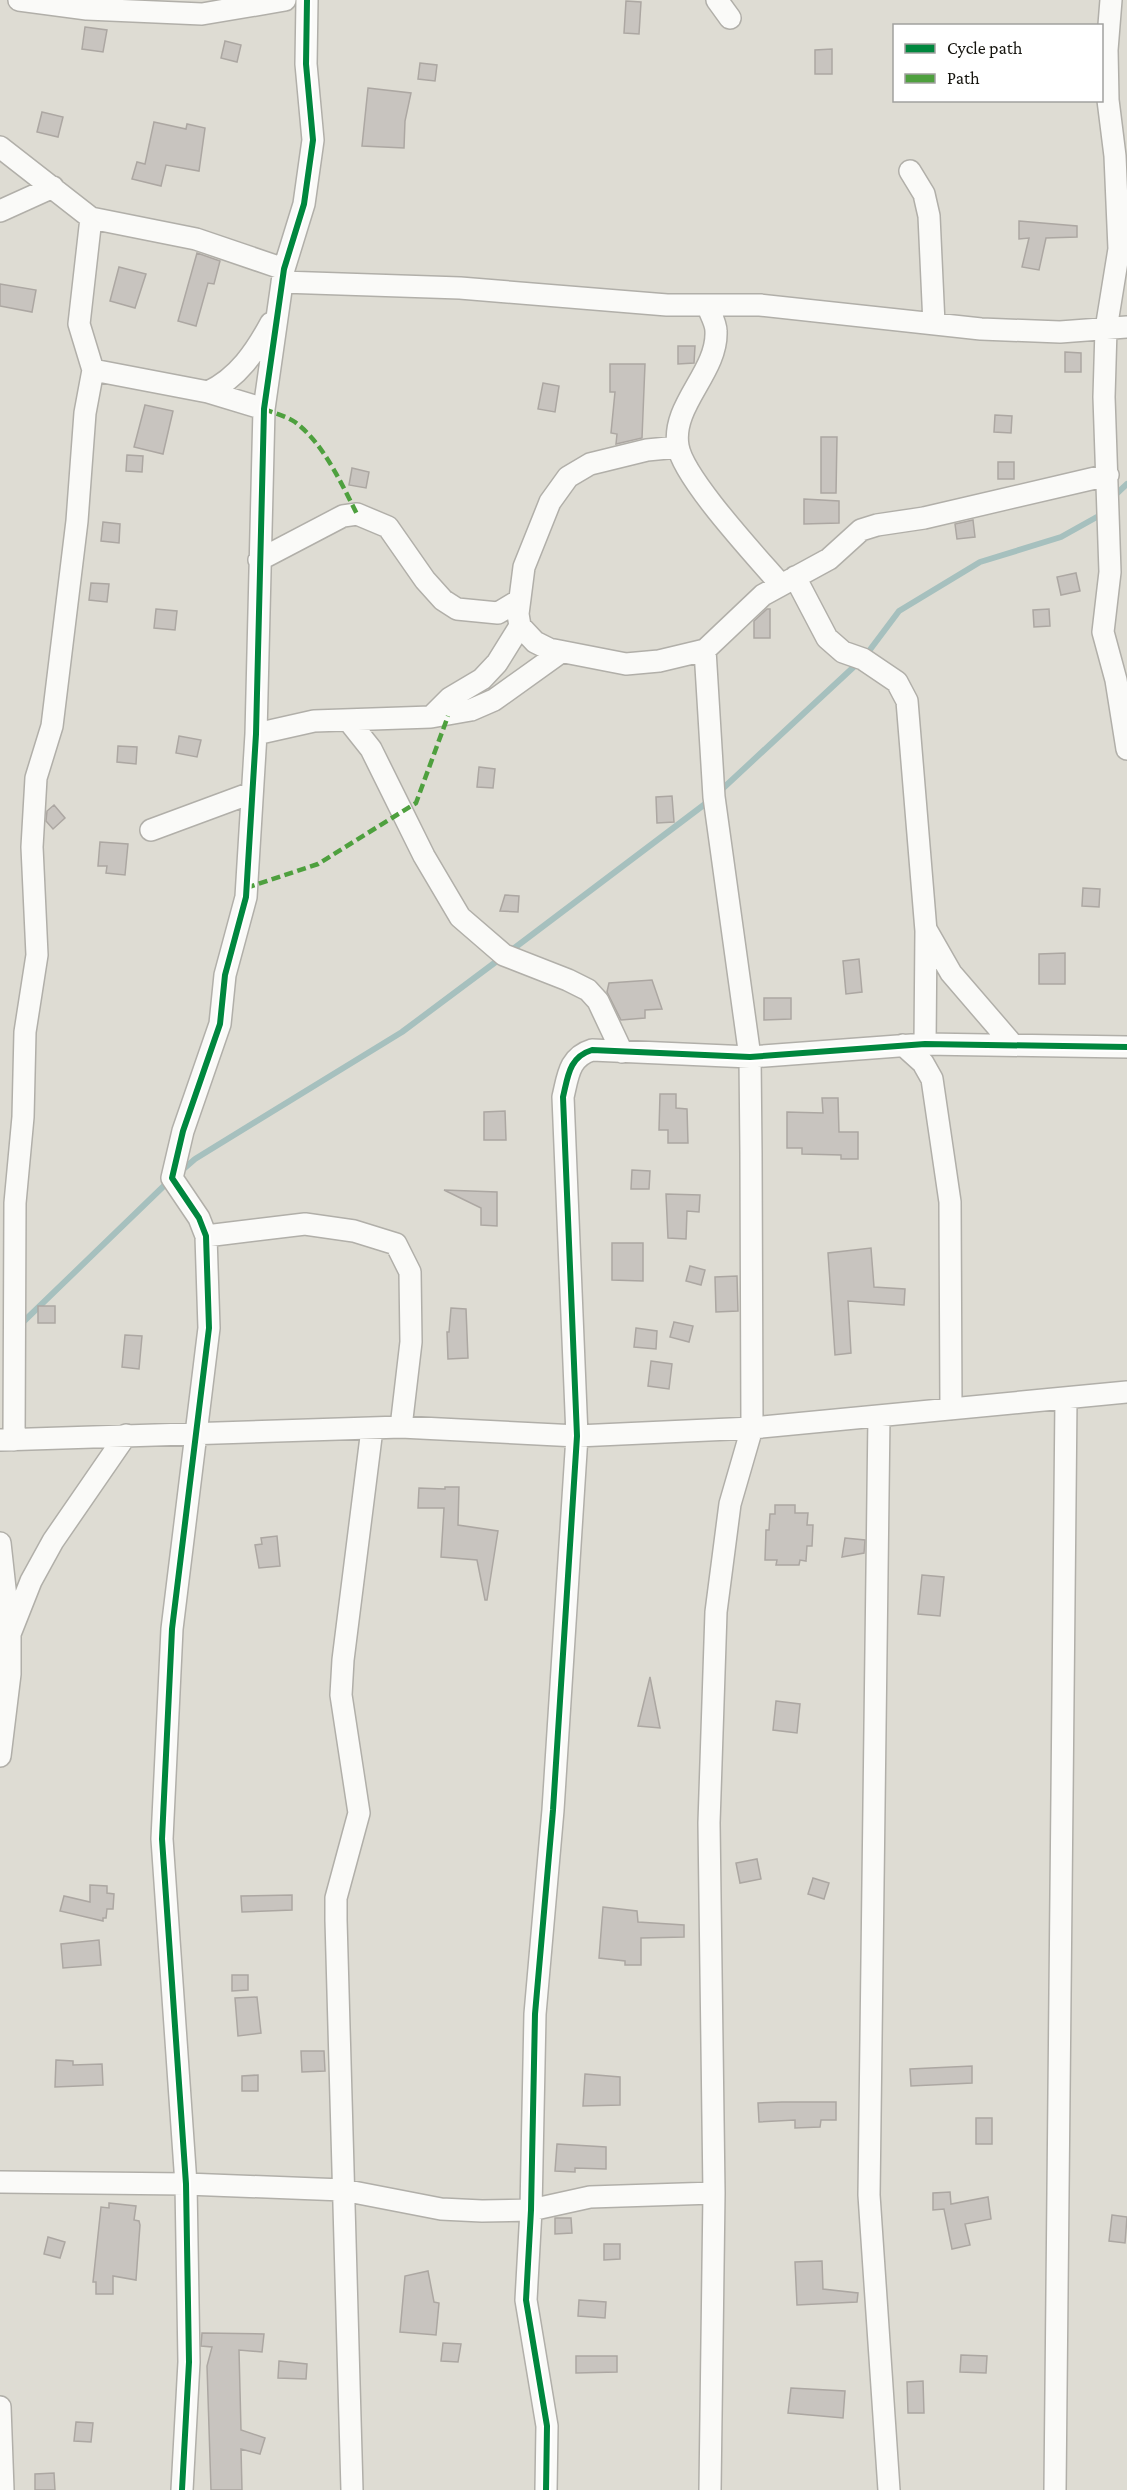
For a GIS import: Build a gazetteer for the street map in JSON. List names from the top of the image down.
{
  "legend": ["Cycle path", "Path"]
}
